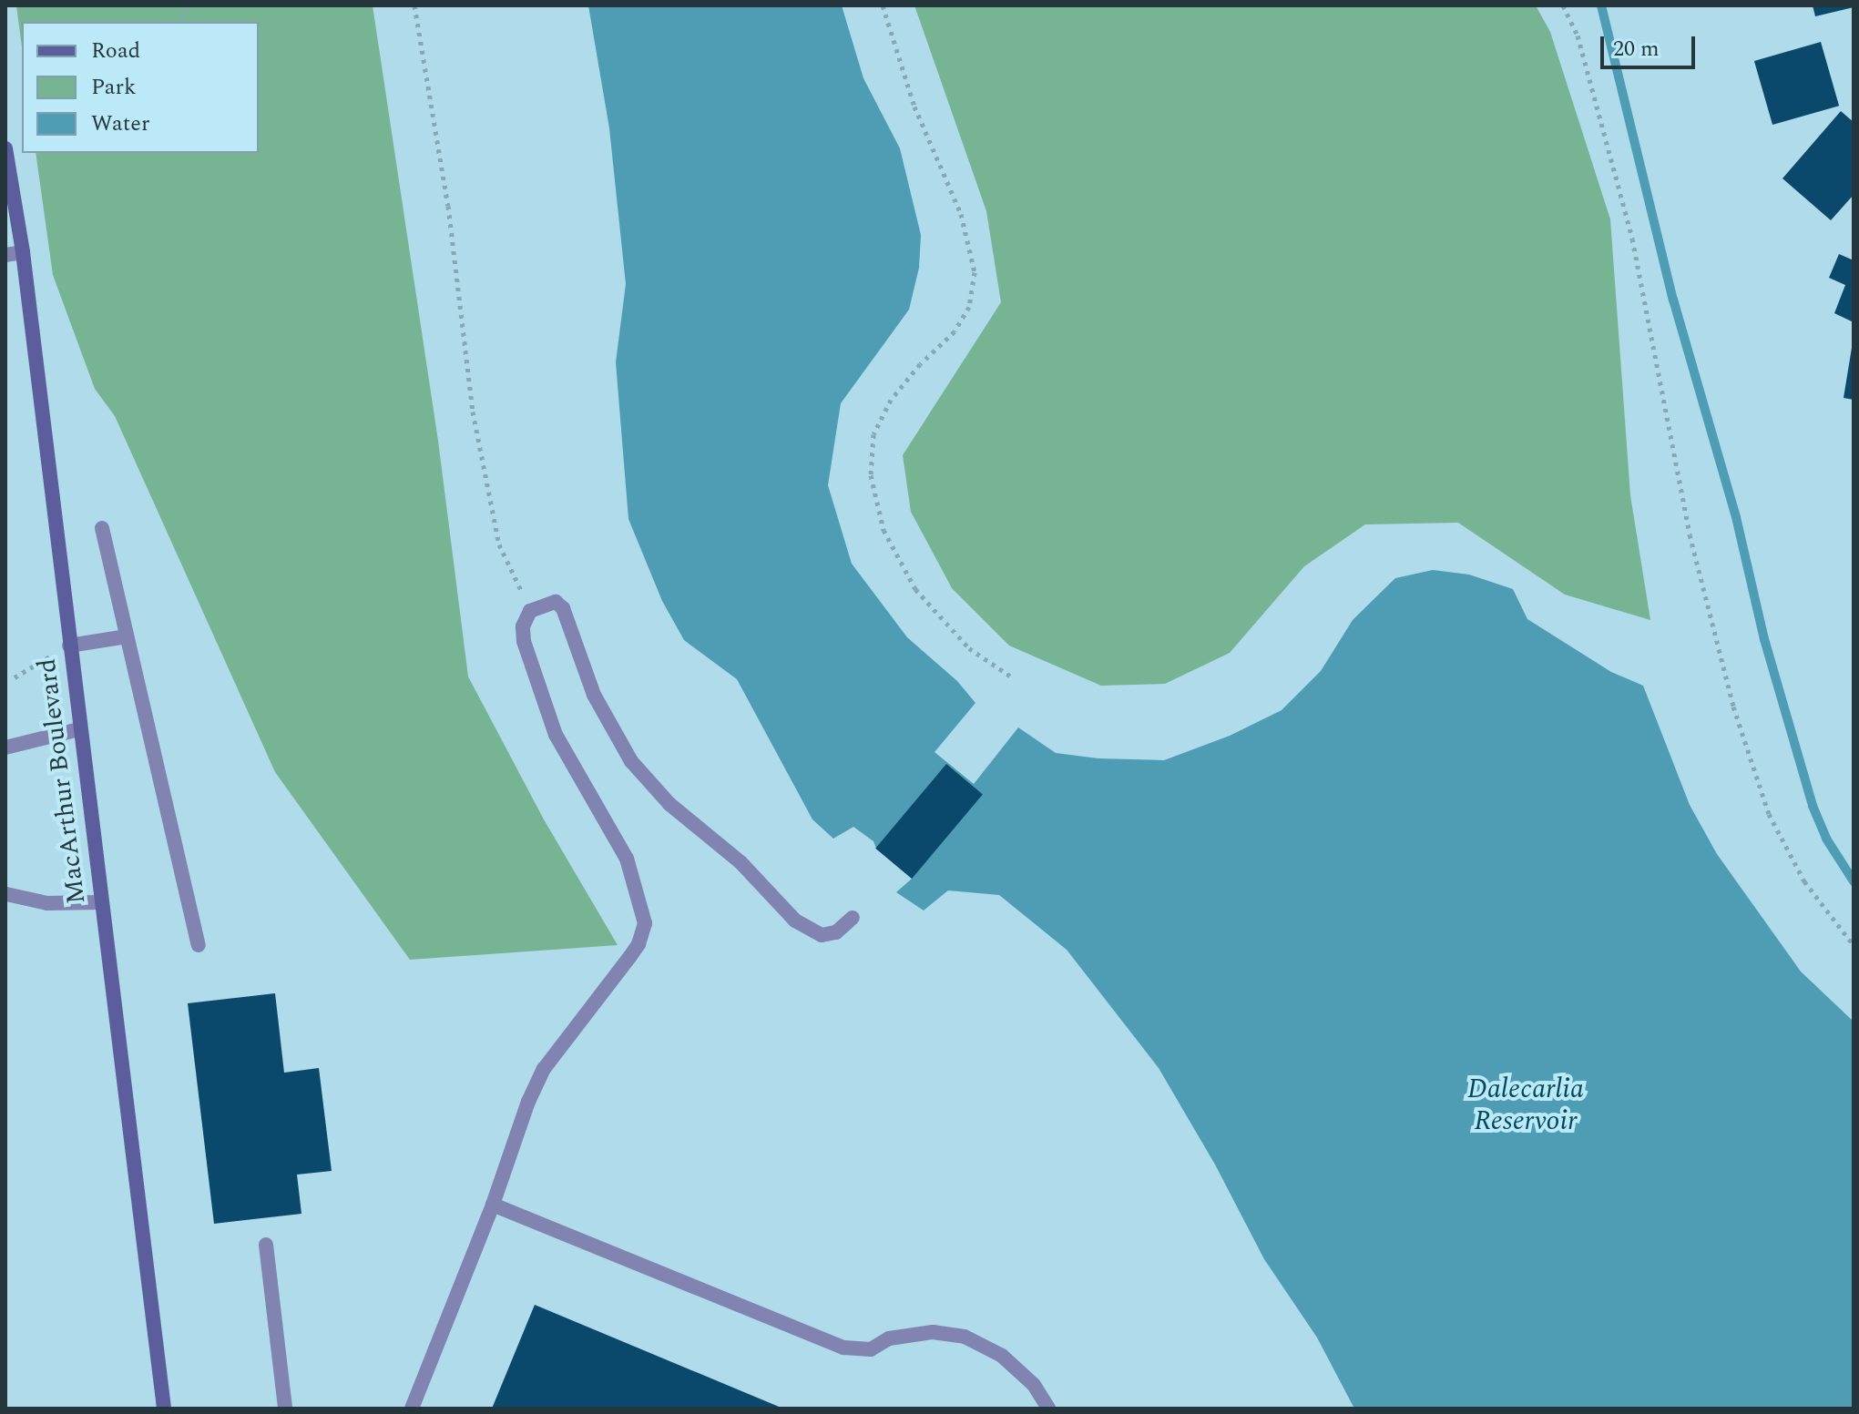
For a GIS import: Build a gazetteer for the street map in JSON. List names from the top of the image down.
{
  "streets": {
    "main road": ["MacArthur Boulevard"]
  },
  "water": ["Dalecarlia Reservoir"],
  "legend": ["Road", "Park", "Water"],
  "scale_bar": "20 m"
}
